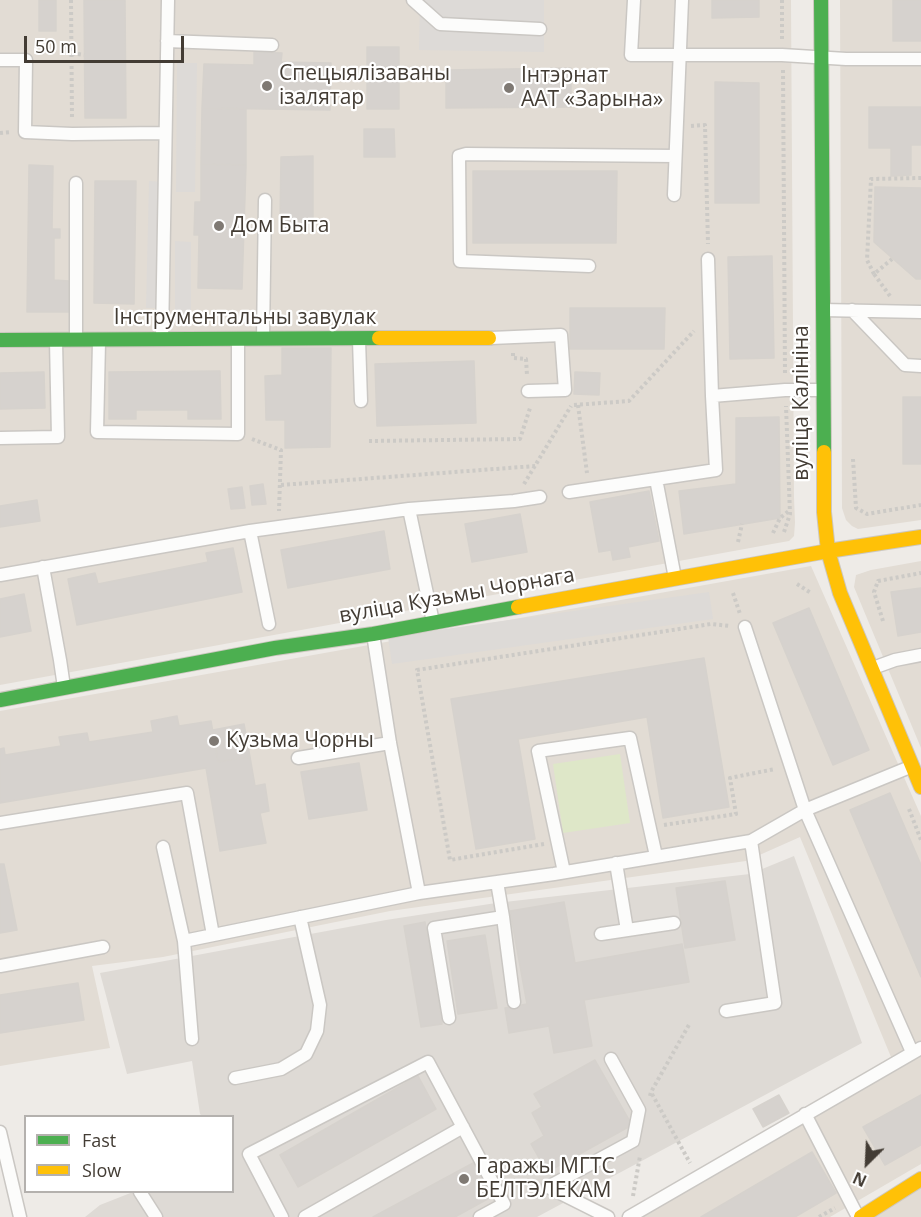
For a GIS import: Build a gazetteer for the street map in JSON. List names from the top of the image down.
{
  "streets": {
    "main road": ["Інструментальны завулак", "вуліца Калініна", "вуліца Кузьмы Чорнага"]
  },
  "crossings": [
    ["вуліца Калініна", "вуліца Кузьмы Чорнага"]
  ],
  "places": [
    "Спецыялізаваны ізалятар",
    "Інтэрнат ААТ «Зарына»",
    "Дом Быта",
    "Кузьма Чорны",
    "Гаражы МГТС БЕЛТЭЛЕКАМ"
  ],
  "legend": ["Fast", "Slow"],
  "scale_bar": "50 m",
  "north": "bottom left"
}
